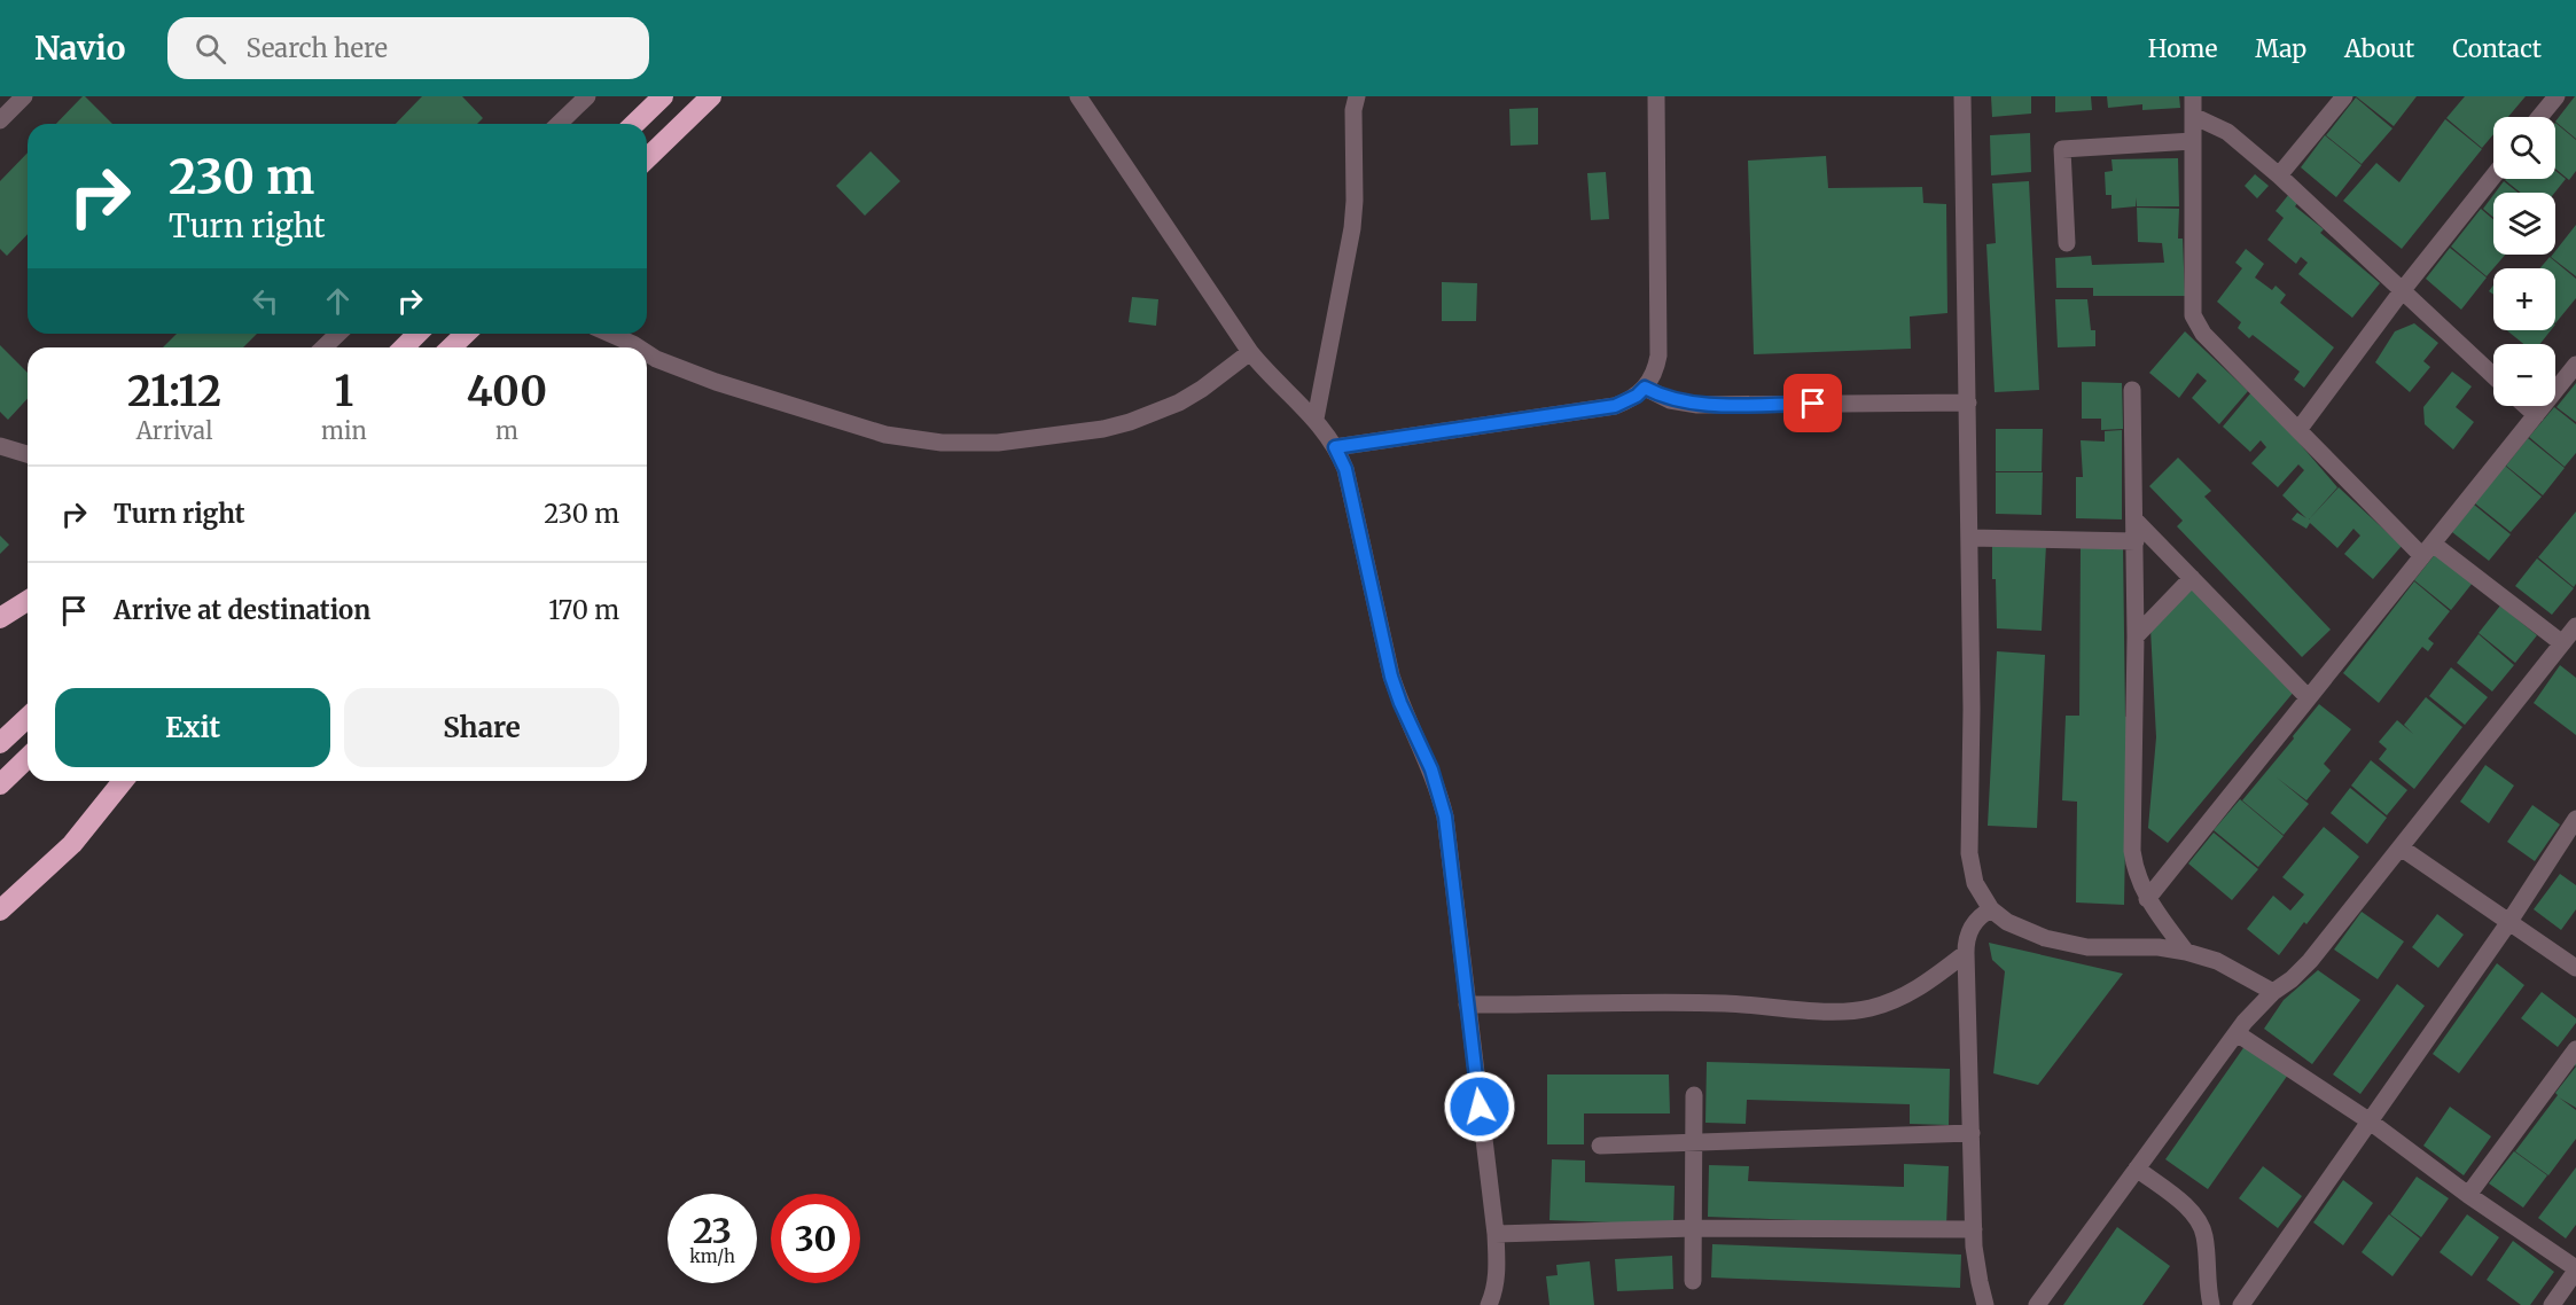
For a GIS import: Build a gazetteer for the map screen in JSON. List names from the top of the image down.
{
  "page": {
    "header": "Navio",
    "search": "Search here",
    "nav": [
      "Home",
      "Map",
      "About",
      "Contact"
    ],
    "map_buttons": ["+", "−"],
    "turn": ["230 m", "Turn right"],
    "eta": [
      "21:12",
      "Arrival",
      "1",
      "min",
      "400",
      "m"
    ],
    "list": [
      {
        "name": "Turn right",
        "value": "230 m"
      },
      {
        "name": "Arrive at destination",
        "value": "170 m"
      }
    ],
    "buttons": ["Exit", "Share"],
    "speed": "23 km/h",
    "limit": "30"
  }
}
